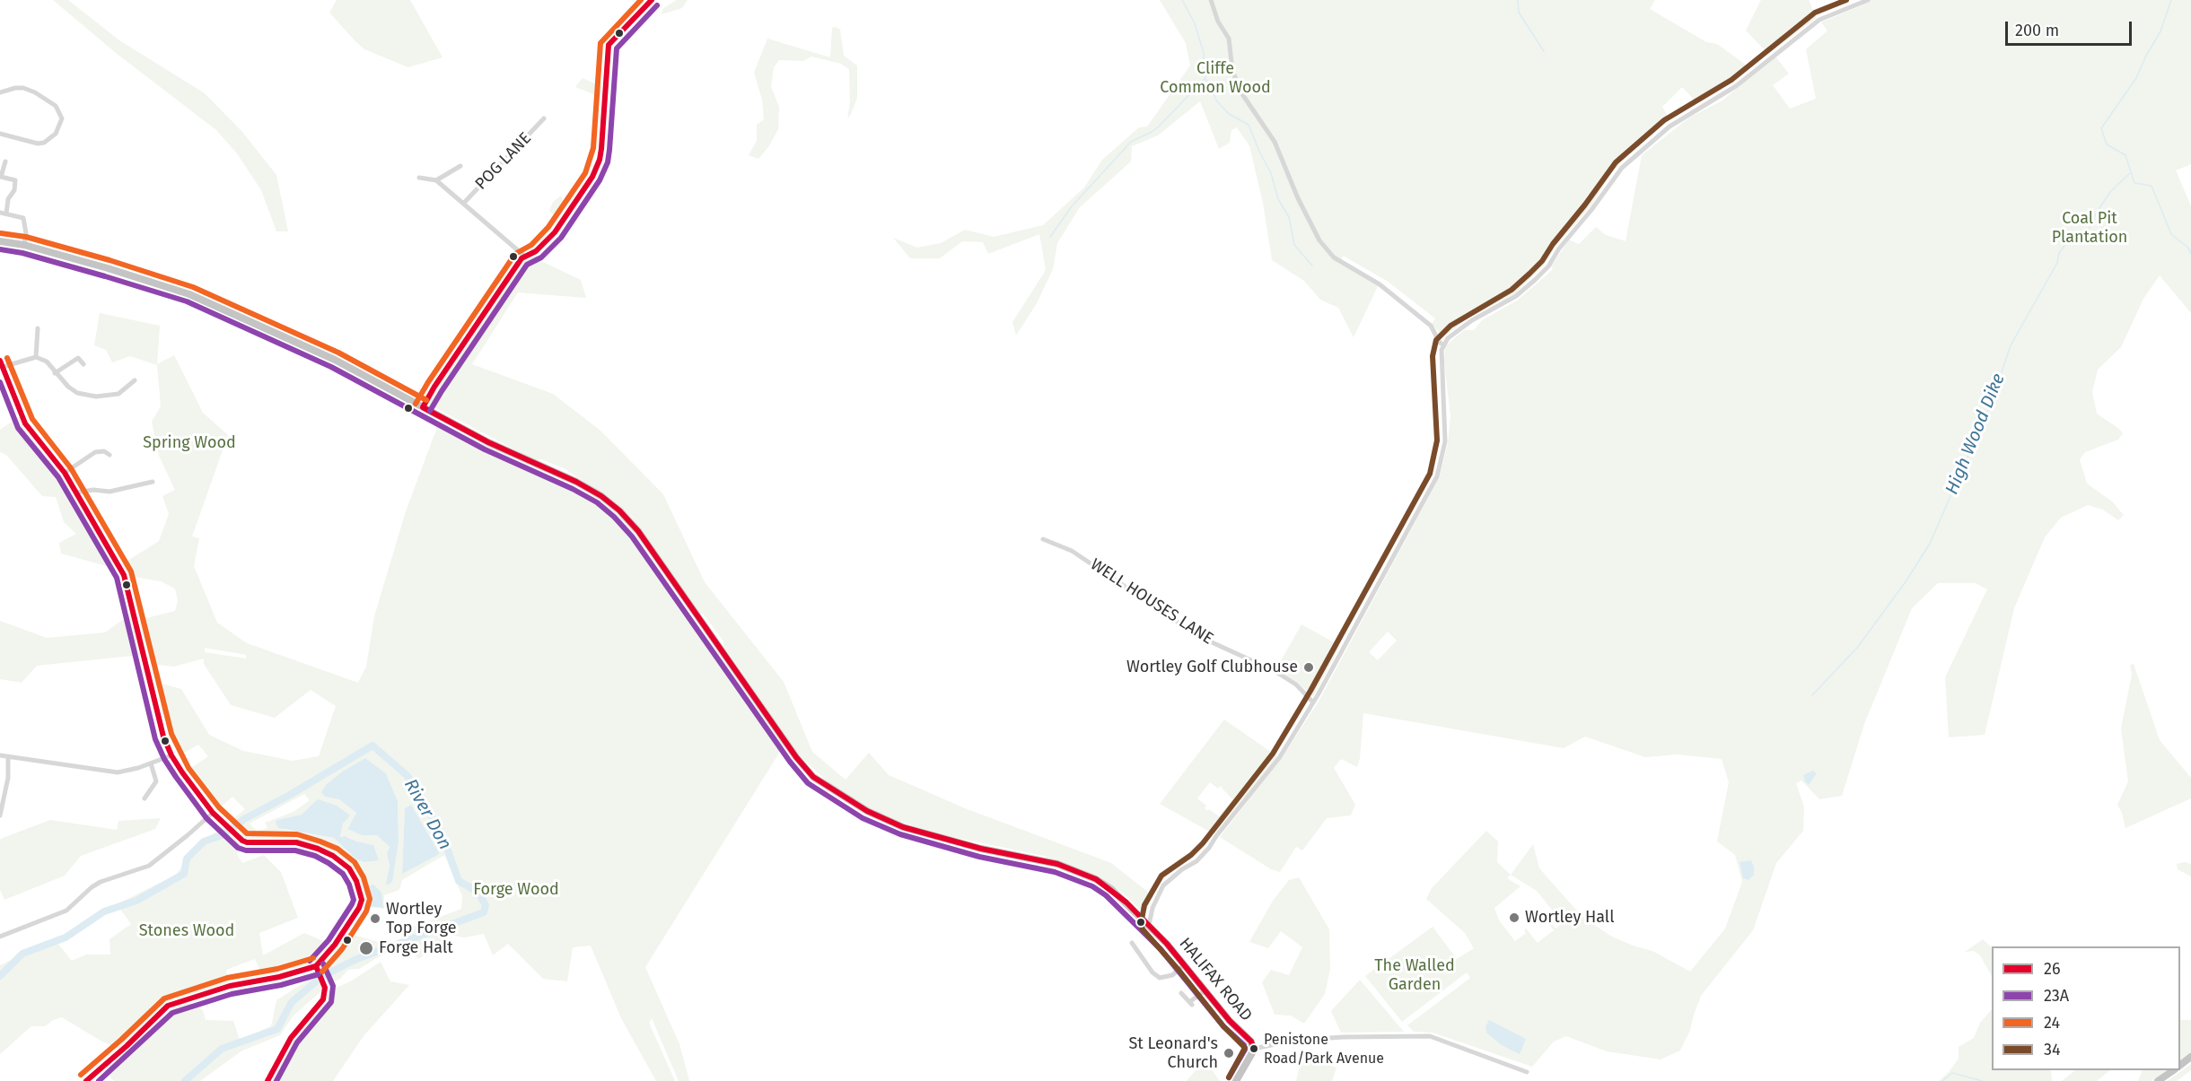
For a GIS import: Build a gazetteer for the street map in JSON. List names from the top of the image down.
{
  "streets": {
    "highway": ["HALIFAX ROAD"],
    "street": ["POG LANE", "WELL HOUSES LANE"]
  },
  "water": ["High Wood Dike", "River Don"],
  "parks": [
    "Cliffe Common Wood",
    "Coal Pit Plantation",
    "Spring Wood",
    "Forge Wood",
    "Stones Wood",
    "The Walled Garden"
  ],
  "places": [
    "Wortley Golf Clubhouse",
    "Wortley Hall",
    "Wortley Top Forge",
    "Forge Halt",
    "Penistone Road/Park Avenue",
    "St Leonard's Church"
  ],
  "lines": [
    "transit line 26",
    "transit line 24",
    "transit line 34",
    "transit line 23A"
  ],
  "legend": [
    "26",
    "23A",
    "24",
    "34"
  ],
  "scale_bar": "200 m"
}
